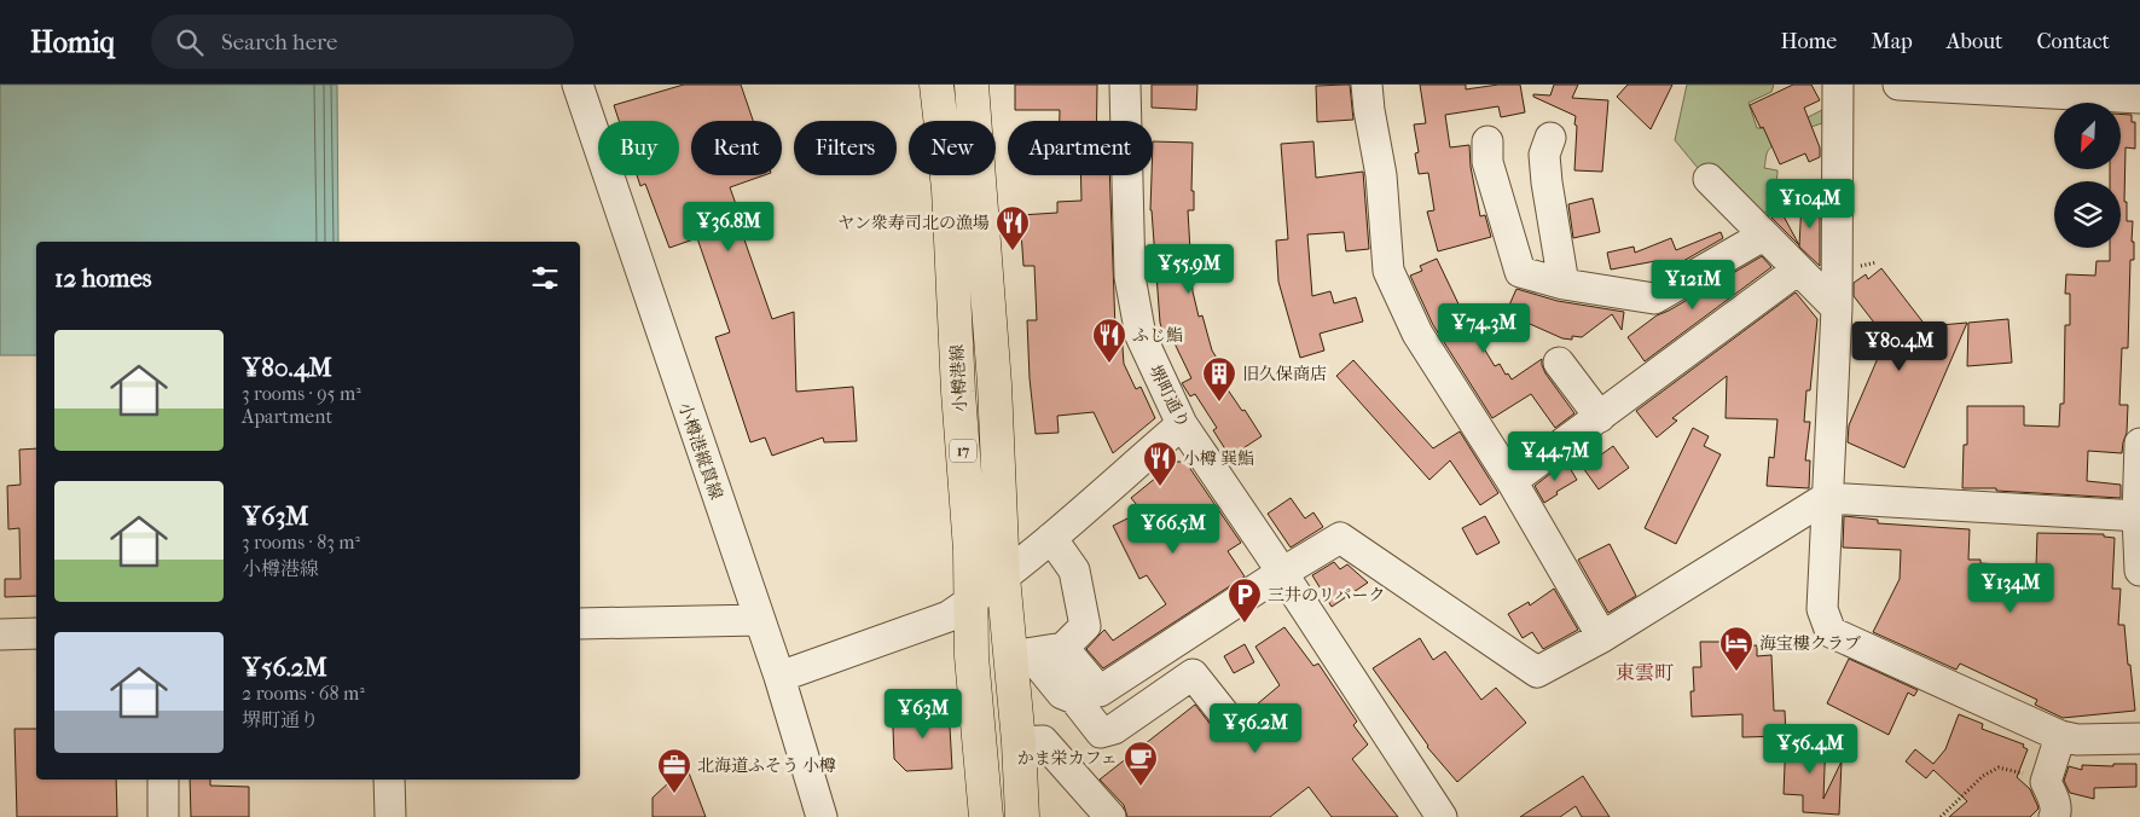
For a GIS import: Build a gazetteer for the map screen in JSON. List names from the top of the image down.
{
  "streets": {
    "main road": ["小樽港線", "17"],
    "street": ["堺町通り", "小樽港縦貫線"]
  },
  "districts": ["東雲町"],
  "places": {
    "restaurant": ["ヤン衆寿司北の漁場", "ふじ鮨", "小樽 巽鮨"],
    "building": ["旧久保商店"],
    "parking": ["三井のリパーク"],
    "hotel": ["海宝樓クラブ"],
    "cafe": ["かま栄カフェ"],
    "office": ["北海道ふそう 小樽"]
  },
  "north": "bottom left",
  "page": {
    "header": "Homiq",
    "search": "Search here",
    "nav": [
      "Home",
      "Map",
      "About",
      "Contact"
    ],
    "chip": [
      "Buy",
      "Rent",
      "Filters",
      "New",
      "Apartment"
    ],
    "price": [
      "¥104M",
      "¥36.8M",
      "¥55.9M",
      "¥121M",
      "¥74.3M",
      "¥80.4M",
      "¥44.7M",
      "¥66.5M",
      "¥134M",
      "¥63M",
      "¥56.2M",
      "¥56.4M"
    ],
    "heading": "12 homes",
    "list": [
      {
        "name": "¥80.4M",
        "note": "3 rooms · 95 m² · Apartment"
      },
      {
        "name": "¥63M",
        "note": "3 rooms · 83 m² · 小樽港線"
      },
      {
        "name": "¥56.2M",
        "note": "2 rooms · 68 m² · 堺町通り"
      }
    ]
  }
}
